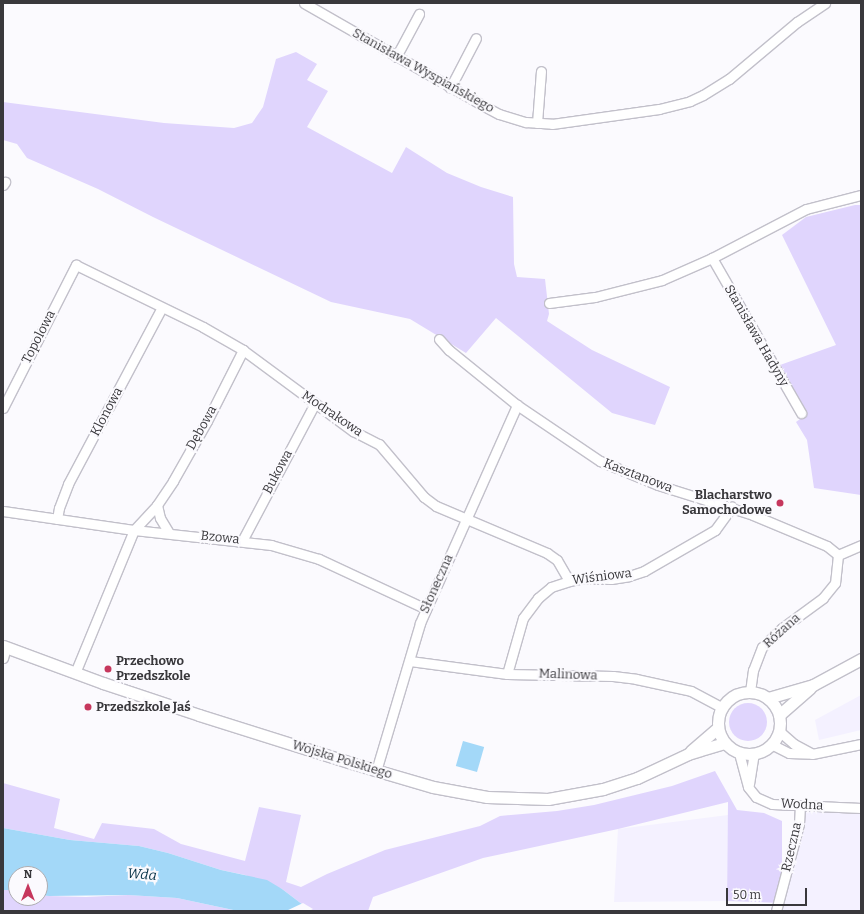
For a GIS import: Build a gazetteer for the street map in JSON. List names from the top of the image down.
{
  "streets": {
    "street": [
      "Stanisława Wyspiańskiego",
      "Stanisława Hadyny",
      "Topolowa",
      "Klonowa",
      "Modrakowa",
      "Dębowa",
      "Bukowa",
      "Kasztanowa",
      "Bzowa",
      "Wiśniowa",
      "Słoneczna",
      "Różana",
      "Malinowa",
      "Wojska Polskiego",
      "Wodna",
      "Rzeczna"
    ]
  },
  "crossings": [
    ["Topolowa", "Modrakowa"],
    ["Klonowa", "Modrakowa"],
    ["Klonowa", "Bzowa"],
    ["Modrakowa", "Dębowa"],
    ["Modrakowa", "Bukowa"],
    ["Modrakowa", "Wiśniowa"],
    ["Modrakowa", "Słoneczna"],
    ["Dębowa", "Bzowa"],
    ["Bukowa", "Bzowa"],
    ["Kasztanowa", "Wiśniowa"],
    ["Kasztanowa", "Słoneczna"],
    ["Kasztanowa", "Różana"],
    ["Bzowa", "Słoneczna"],
    ["Wiśniowa", "Malinowa"],
    ["Słoneczna", "Malinowa"],
    ["Słoneczna", "Wojska Polskiego"],
    ["Różana", "Malinowa"],
    ["Różana", "Wojska Polskiego"],
    ["Malinowa", "Wojska Polskiego"],
    ["Wodna", "Rzeczna"]
  ],
  "water": ["Wda"],
  "places": ["Blacharstwo Samochodowe", "Przechowo Przedszkole", "Przedszkole Jaś"],
  "scale_bar": "50 m",
  "north": "top"
}
